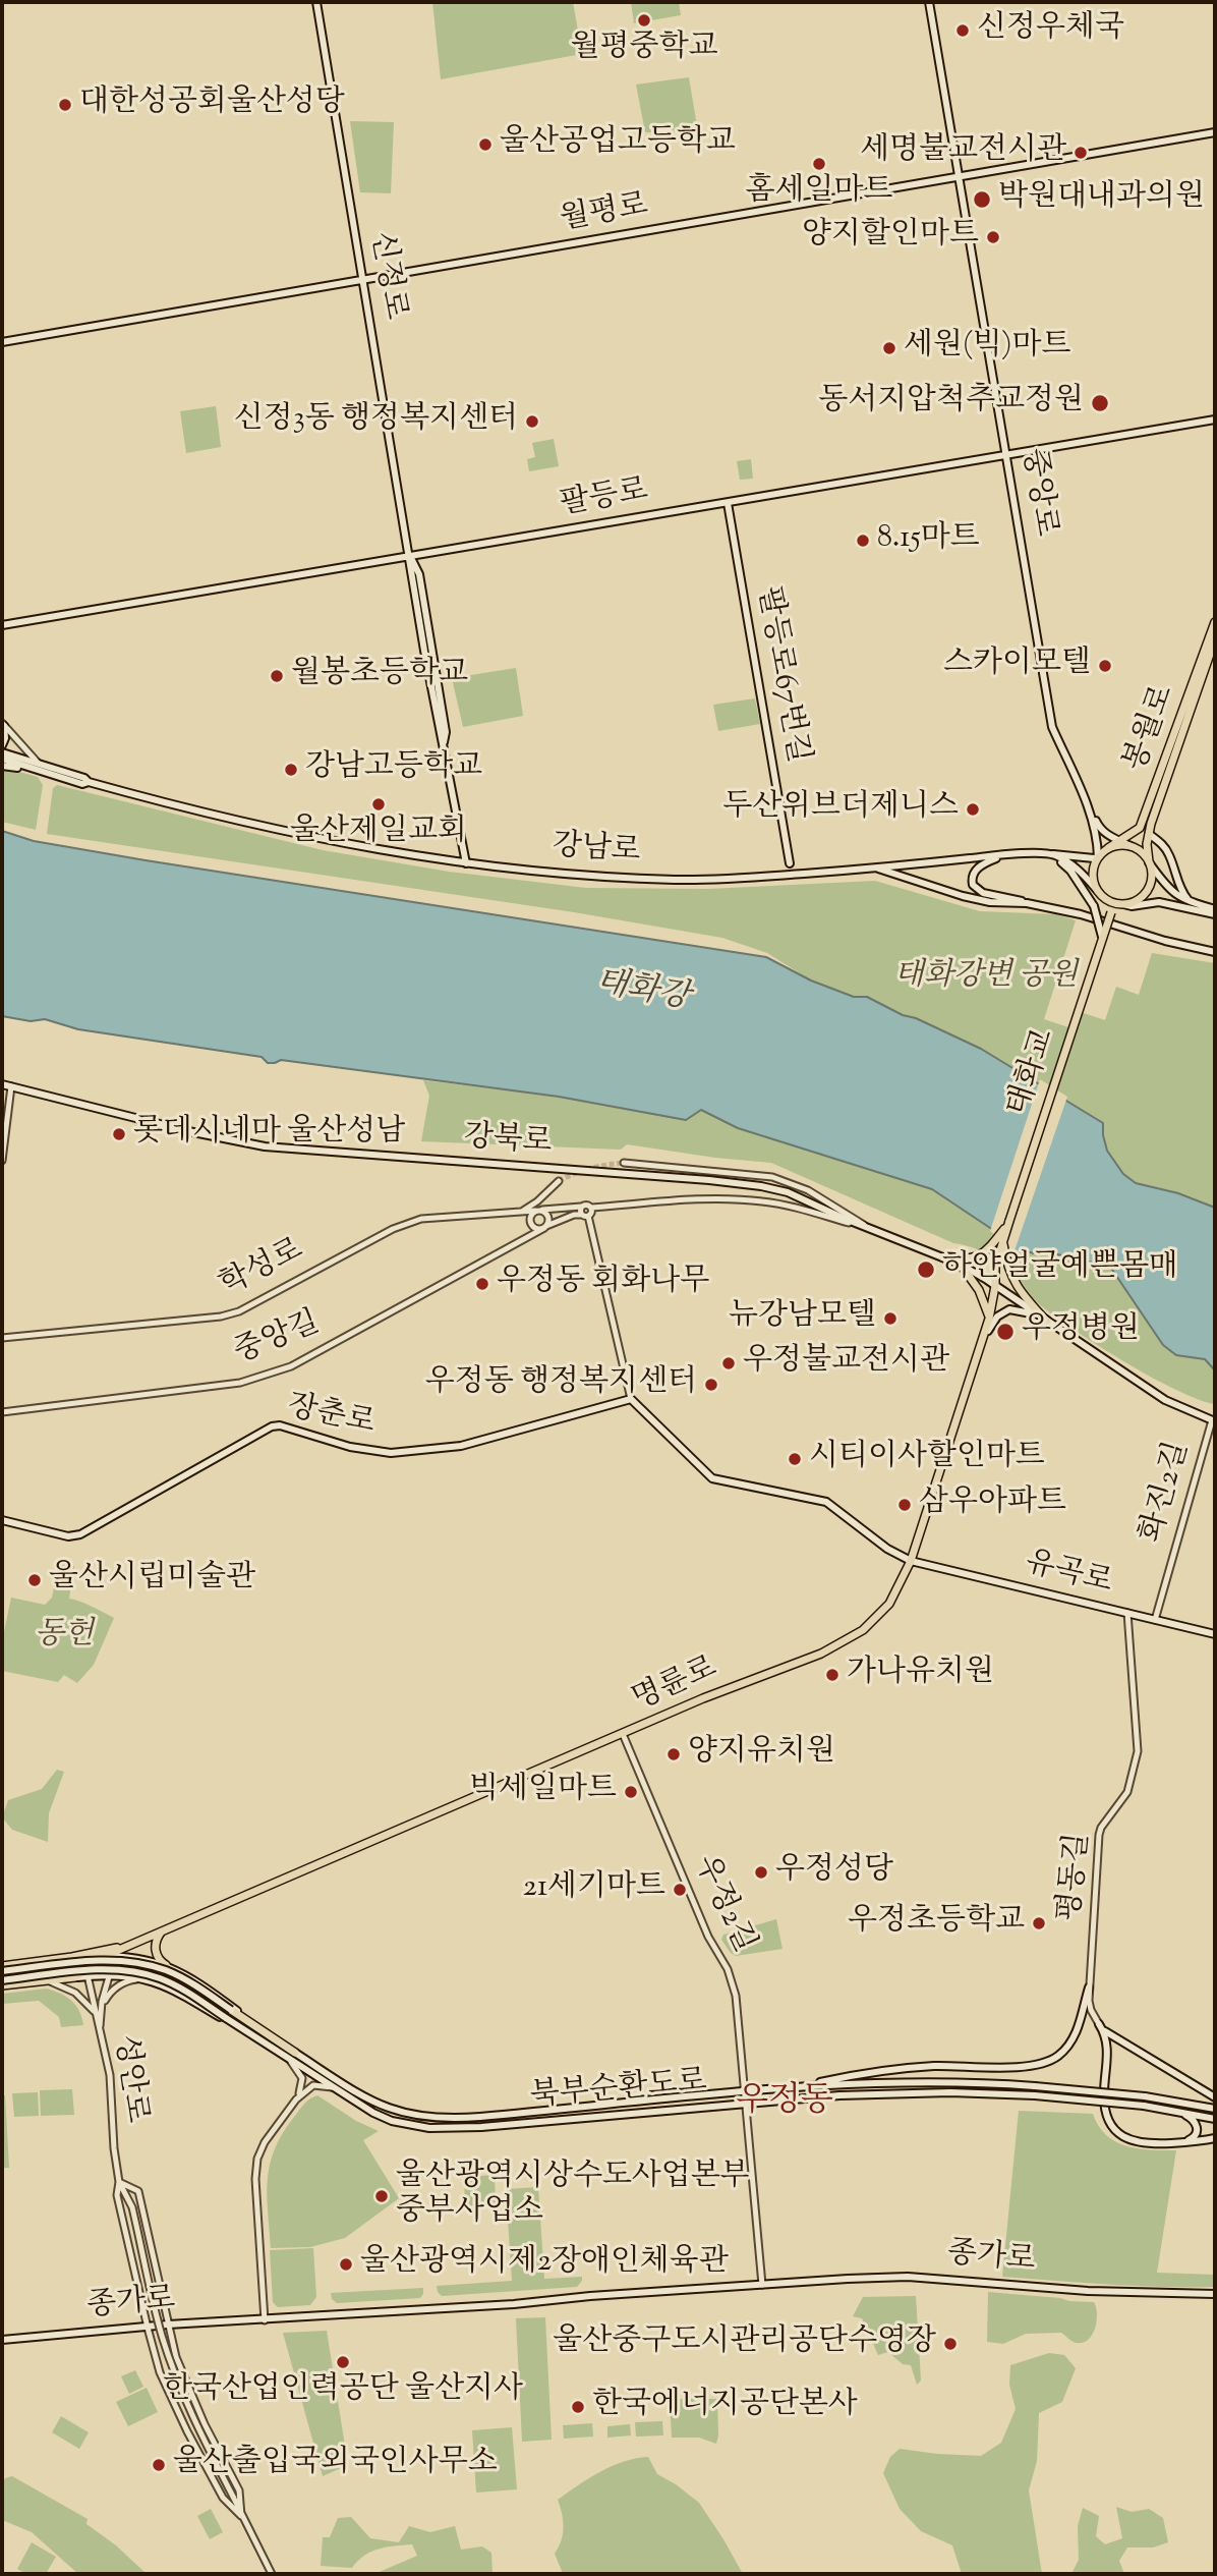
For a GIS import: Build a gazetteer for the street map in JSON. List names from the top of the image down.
{
  "streets": {
    "main road": [
      "월평로",
      "신정로",
      "중앙로",
      "팔등로",
      "팔등로67번길",
      "봉월로",
      "강남로",
      "태화교",
      "강북로",
      "장춘로",
      "유곡로",
      "명륜로",
      "북부순환도로",
      "종가로"
    ],
    "street": [
      "학성로",
      "중앙길",
      "화진2길",
      "평동길",
      "우정2길",
      "성안로"
    ]
  },
  "crossings": [
    ["월평로", "신정로"],
    ["월평로", "중앙로"],
    ["신정로", "팔등로"],
    ["신정로", "강남로"],
    ["중앙로", "팔등로"],
    ["중앙로", "봉월로"],
    ["중앙로", "강남로"],
    ["중앙로", "태화교"],
    ["팔등로", "팔등로67번길"],
    ["봉월로", "강남로"],
    ["봉월로", "태화교"],
    ["강남로", "태화교"],
    ["태화교", "명륜로"],
    ["강북로", "학성로"],
    ["강북로", "화진2길"],
    ["강북로", "명륜로"],
    ["화진2길", "유곡로"],
    ["유곡로", "명륜로"],
    ["유곡로", "평동길"],
    ["명륜로", "우정2길"],
    ["우정2길", "북부순환도로"]
  ],
  "districts": ["우정동"],
  "water": ["태화강"],
  "parks": ["태화강변 공원", "동헌"],
  "places": [
    "월평중학교",
    "신정우체국",
    "대한성공회울산성당",
    "울산공업고등학교",
    "세명불교전시관",
    "홈세일마트",
    "박원대내과의원",
    "양지할인마트",
    "세원(빅)마트",
    "동서지압척추교정원",
    "신정3동 행정복지센터",
    "8.15마트",
    "스카이모텔",
    "월봉초등학교",
    "강남고등학교",
    "울산제일교회",
    "두산위브더제니스",
    "롯데시네마 울산성남",
    "하얀얼굴예쁜몸매",
    "우정동 회화나무",
    "뉴강남모텔",
    "우정병원",
    "우정불교전시관",
    "우정동 행정복지센터",
    "시티이사할인마트",
    "삼우아파트",
    "울산시립미술관",
    "가나유치원",
    "양지유치원",
    "빅세일마트",
    "우정성당",
    "21세기마트",
    "우정초등학교",
    "울산광역시상수도사업본부 중부사업소",
    "울산광역시제2장애인체육관",
    "울산중구도시관리공단수영장",
    "한국산업인력공단 울산지사",
    "한국에너지공단본사",
    "울산출입국외국인사무소"
  ]
}
